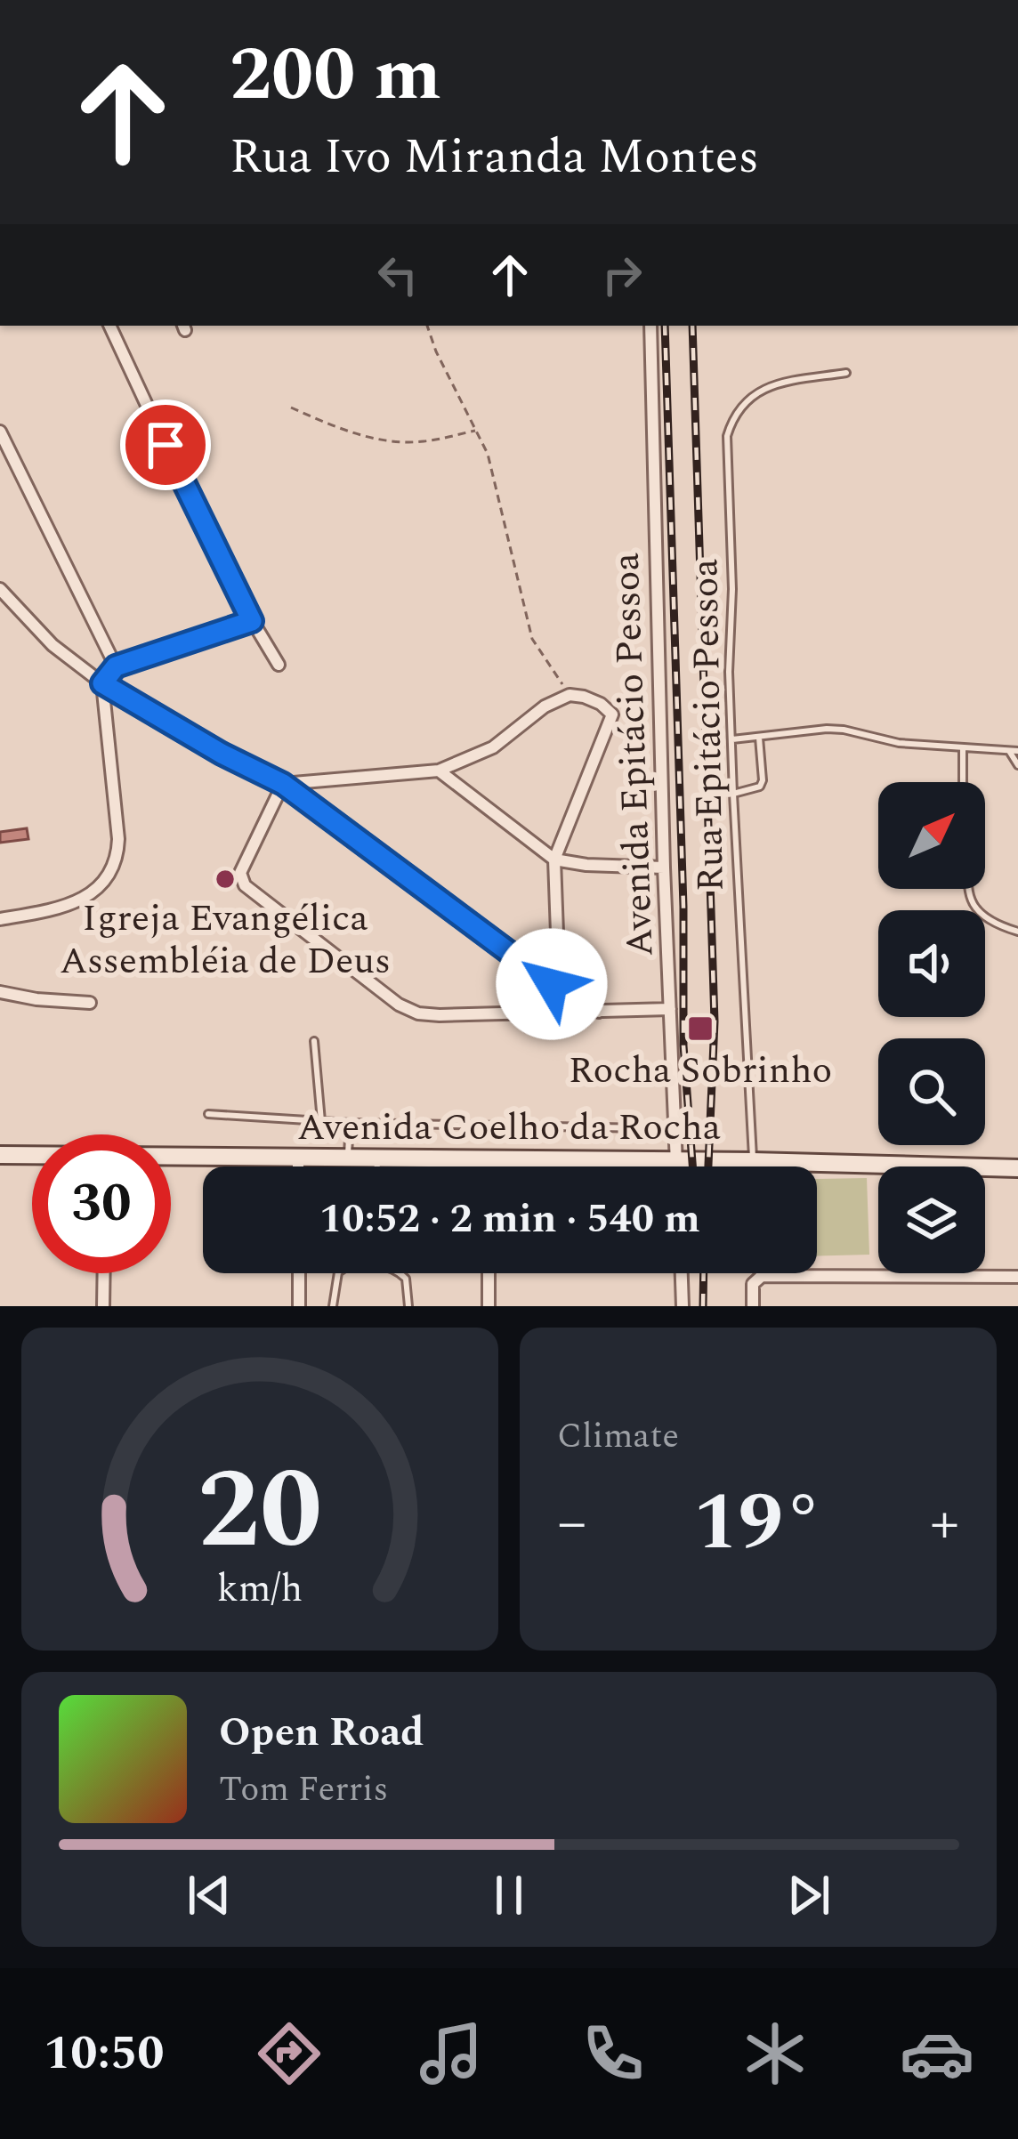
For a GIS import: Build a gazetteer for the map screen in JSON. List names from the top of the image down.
{
  "streets": {
    "main road": ["Avenida Coelho da Rocha"],
    "street": ["Avenida Epitácio Pessoa"],
    "lane": ["Rua Epitácio Pessoa"]
  },
  "crossings": [
    ["Rua Epitácio Pessoa", "Avenida Coelho da Rocha"],
    ["Avenida Epitácio Pessoa", "Avenida Coelho da Rocha"]
  ],
  "places": {
    "other": ["Igreja Evangélica Assembléia de Deus"],
    "transit": ["Rocha Sobrinho"]
  },
  "north": "top right",
  "page": {
    "turn": ["200 m", "Rua Ivo Miranda Montes"],
    "limit": "30",
    "trip": "10:52 · 2 min · 540 m",
    "tile": "Climate",
    "heat": ["−", "19°", "+"],
    "song": ["Open Road", "Tom Ferris"],
    "tabs": "10:50",
    "gauge": ["20", "km/h"]
  }
}
